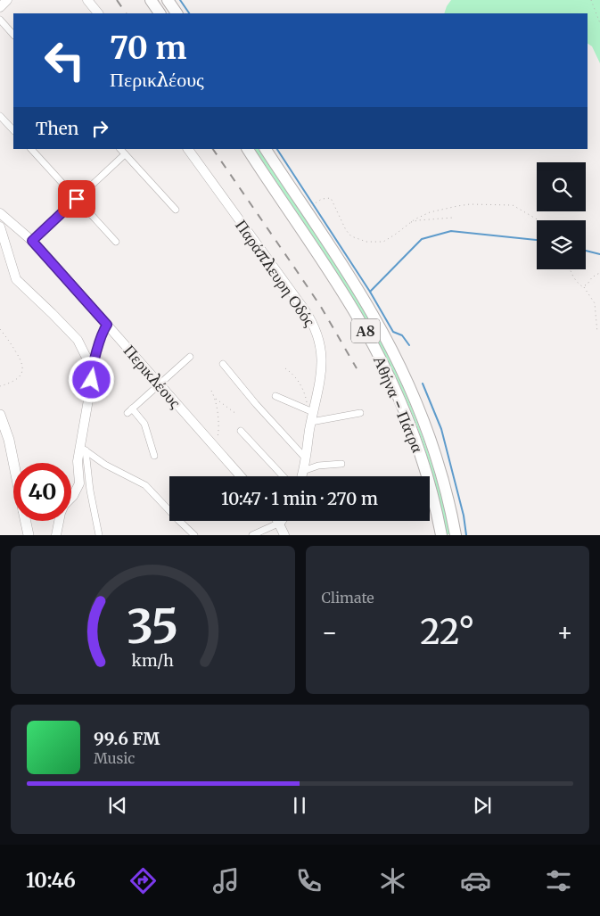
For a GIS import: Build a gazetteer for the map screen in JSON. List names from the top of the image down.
{
  "streets": {
    "highway": ["Α8", "Αθήνα - Πάτρα"],
    "main road": ["Παράπλευρη Οδός", "Περικλέους"]
  },
  "page": {
    "turn": ["70 m", "Περικλέους"],
    "then": "Then",
    "limit": "40",
    "trip": "10:47 · 1 min · 270 m",
    "tile": "Climate",
    "heat": ["−", "22°", "+"],
    "song": ["99.6 FM", "Music"],
    "tabs": "10:46",
    "gauge": ["35", "km/h"]
  }
}
